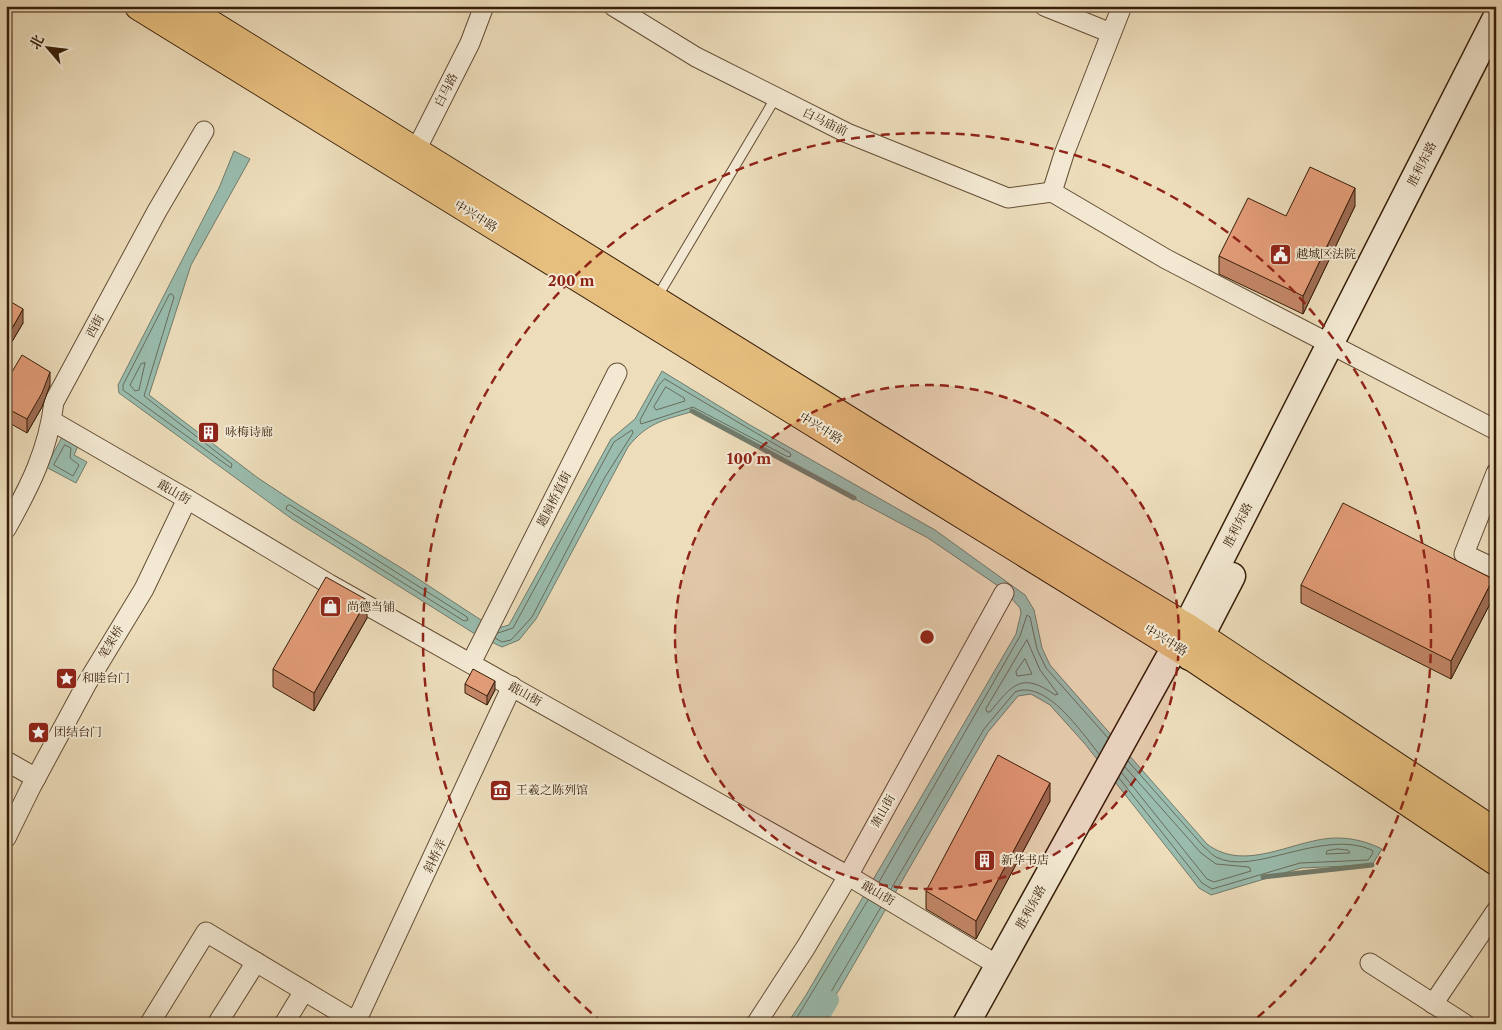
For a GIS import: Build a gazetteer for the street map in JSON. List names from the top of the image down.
{
  "streets": {
    "main road": ["胜利东路", "中兴中路"],
    "street": [
      "白马路",
      "白马庙前",
      "西街",
      "蕺山街",
      "题扇桥直街",
      "笔架桥",
      "萧山街",
      "斜桥弄"
    ]
  },
  "crossings": [
    ["白马路", "中兴中路"],
    ["胜利东路", "中兴中路"],
    ["胜利东路", "蕺山街"],
    ["西街", "蕺山街"],
    ["蕺山街", "题扇桥直街"],
    ["蕺山街", "笔架桥"],
    ["蕺山街", "萧山街"],
    ["蕺山街", "斜桥弄"]
  ],
  "places": {
    "public building": ["越城区法院"],
    "building": ["咏梅诗廊", "新华书店"],
    "shop": ["尚德当铺"],
    "place": ["和睦台门", "团结台门"],
    "museum": ["王羲之陈列馆"]
  },
  "north": "top left",
  "rings": ["200 m", "100 m"]
}
